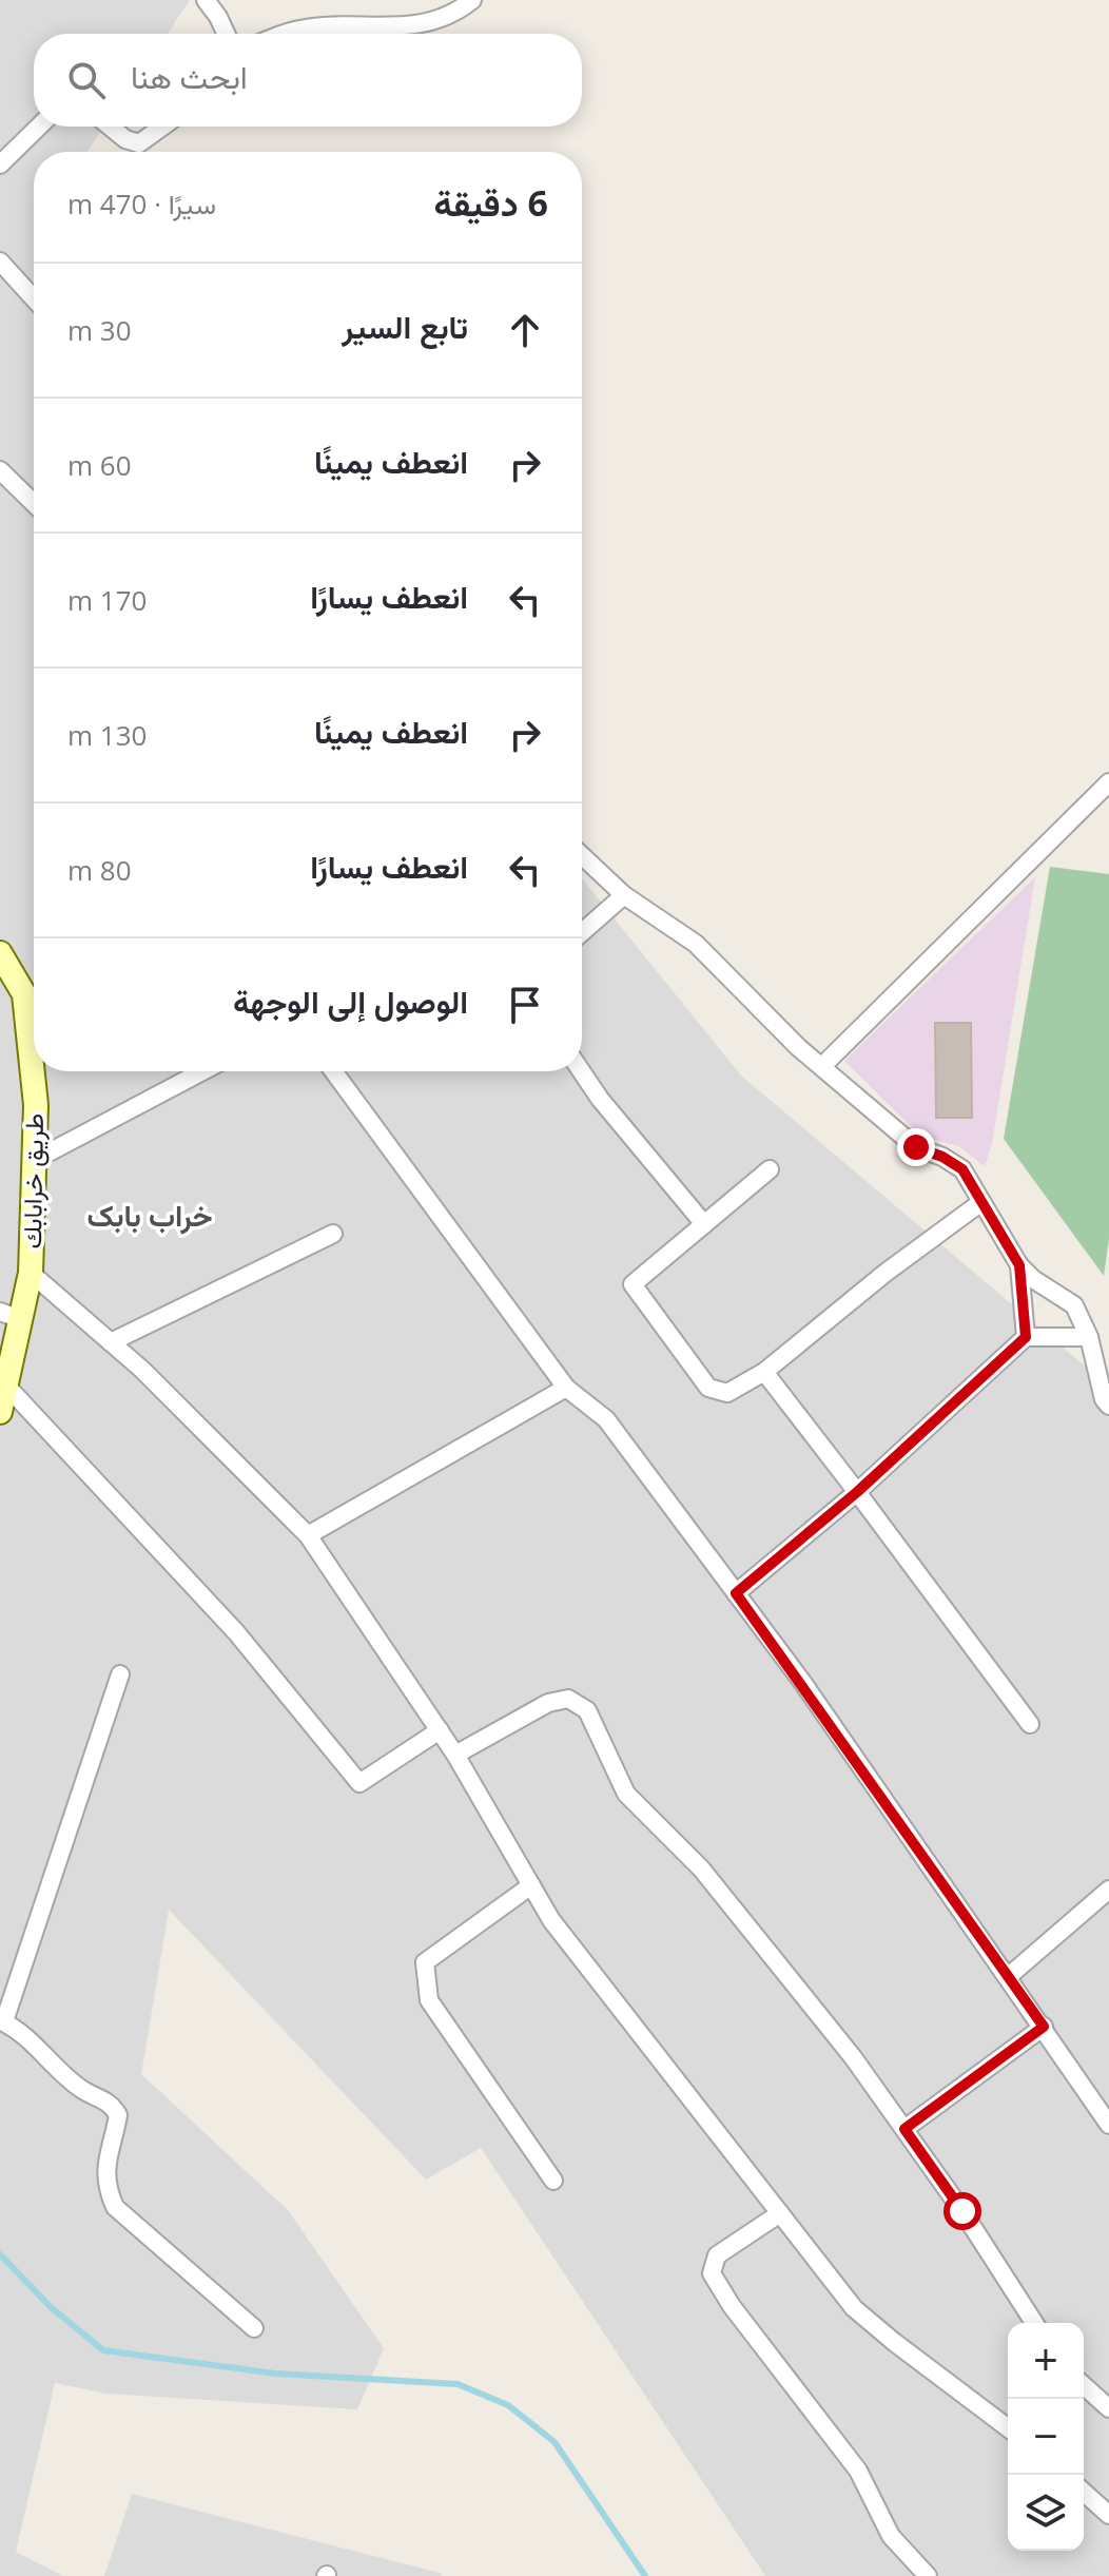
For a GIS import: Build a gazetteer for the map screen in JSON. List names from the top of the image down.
{
  "streets": {
    "main road": ["طريق خرابابك"]
  },
  "districts": ["خراب بابک"],
  "page": {
    "search": "ابحث هنا",
    "heading": ["6 دقيقة", "سيرًا · 470 m"],
    "list": [
      ["تابع السير", "30 m"],
      ["انعطف يمينًا", "60 m"],
      ["انعطف يسارًا", "170 m"],
      ["انعطف يمينًا", "130 m"],
      ["انعطف يسارًا", "80 m"],
      "الوصول إلى الوجهة"
    ],
    "map_buttons": ["+", "−"]
  }
}
